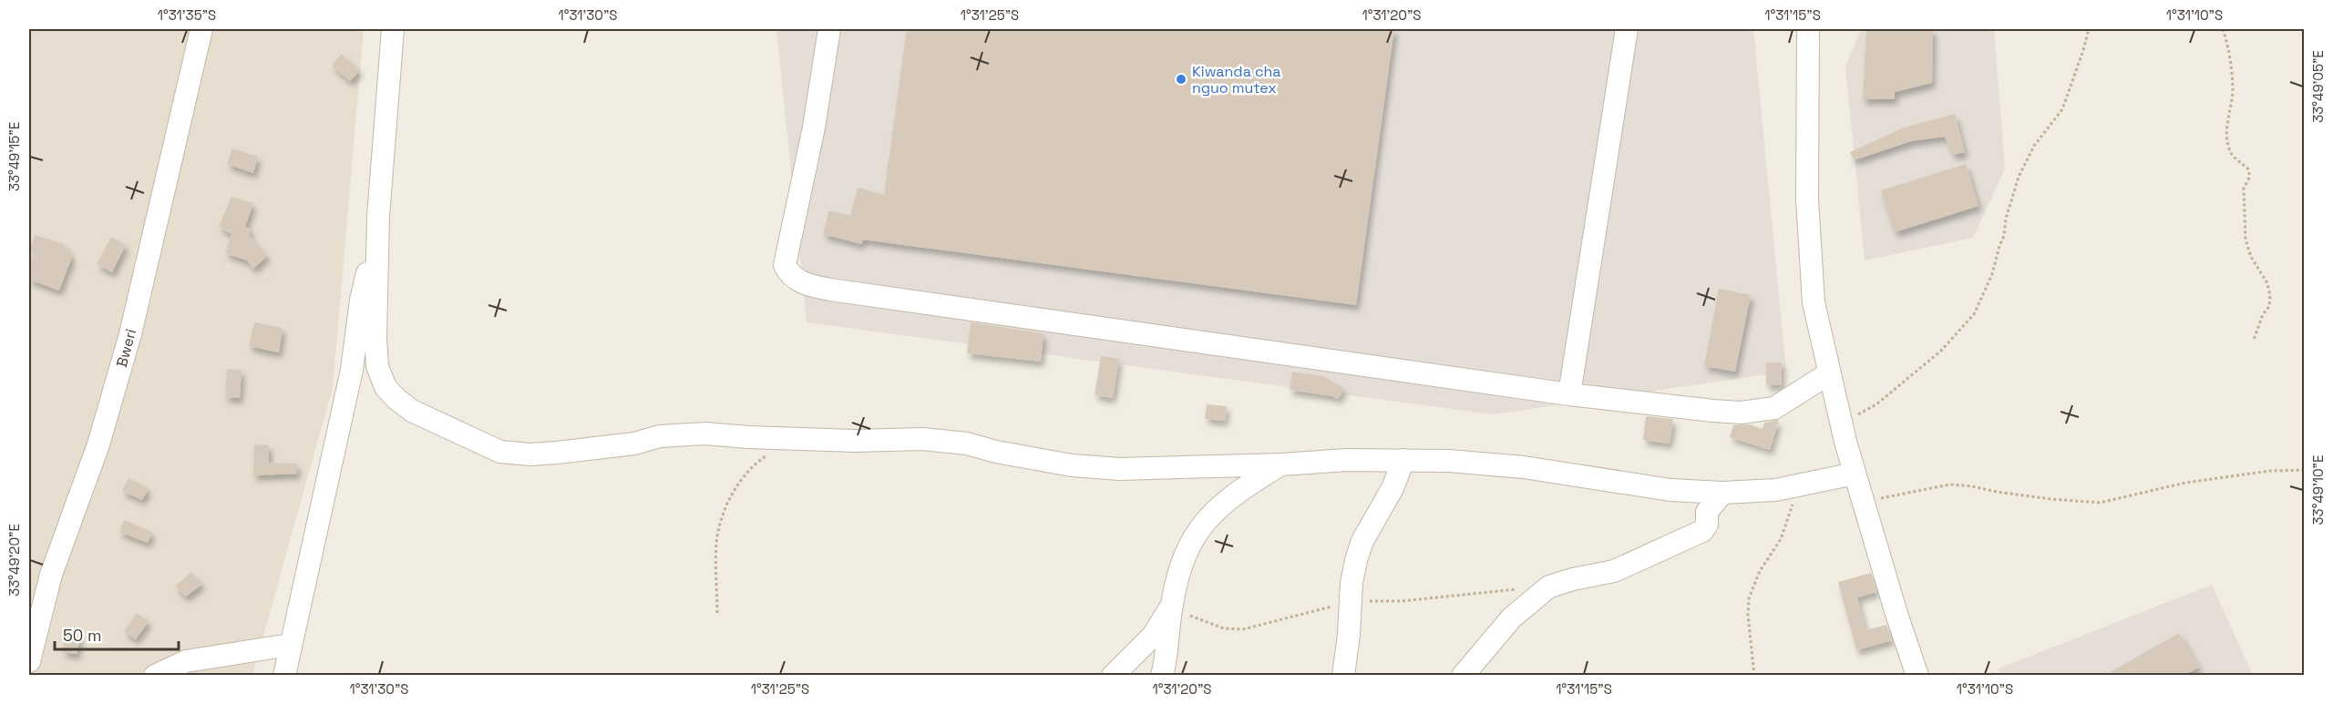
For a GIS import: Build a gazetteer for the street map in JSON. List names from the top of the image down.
{
  "streets": {
    "street": ["Bweri"]
  },
  "places": ["Kiwanda cha nguo mutex"],
  "scale_bar": "50 m",
  "coordinates": [
    "1°31'35\"S",
    "1°31'30\"S",
    "1°31'25\"S",
    "1°31'20\"S",
    "1°31'15\"S",
    "1°31'10\"S",
    "33°49'05\"E",
    "33°49'15\"E",
    "33°49'10\"E",
    "33°49'20\"E"
  ]
}
